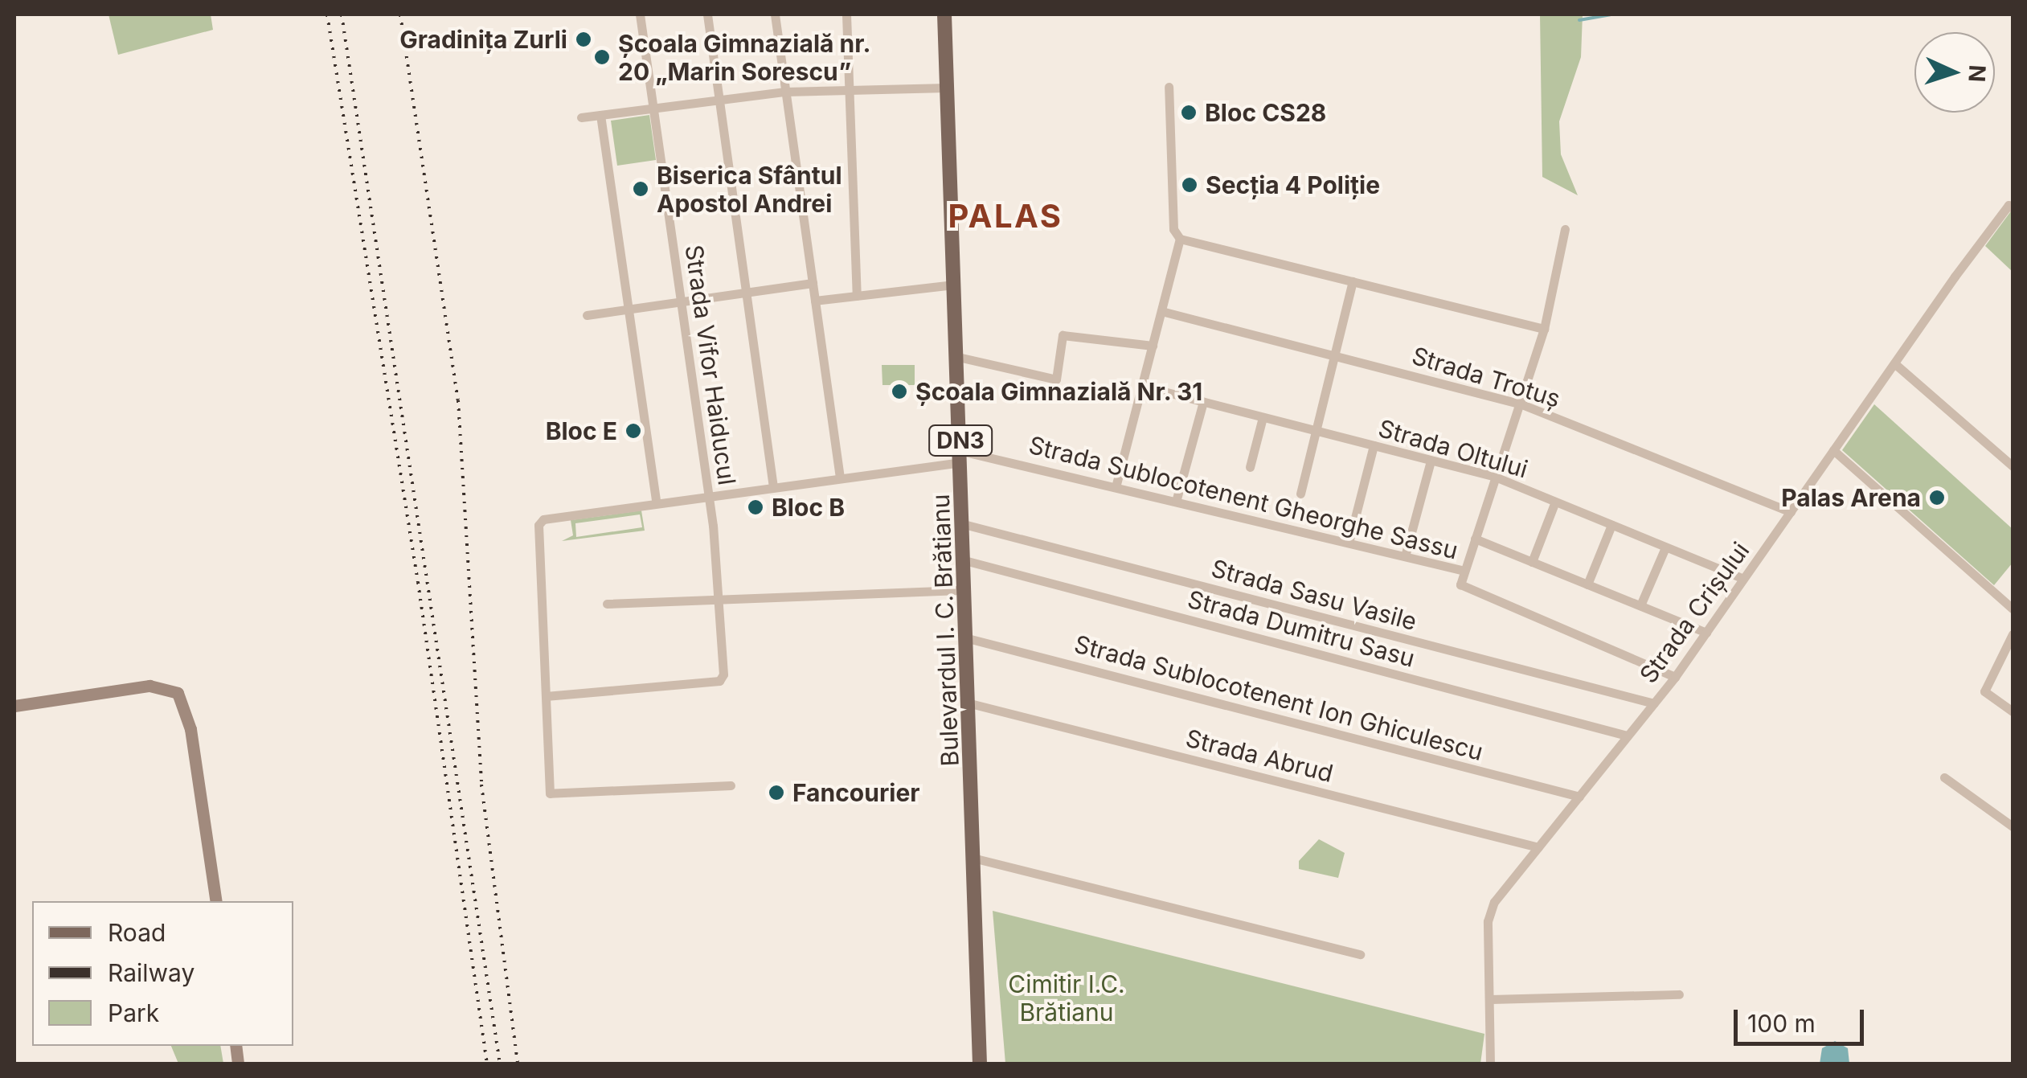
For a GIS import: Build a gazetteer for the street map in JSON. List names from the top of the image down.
{
  "streets": {
    "main road": ["DN3", "Bulevardul I. C. Brătianu"],
    "street": [
      "Strada Vifor Haiducul",
      "Strada Trotuș",
      "Strada Oltului",
      "Strada Sublocotenent Gheorghe Sassu",
      "Strada Sasu Vasile",
      "Strada Crișului",
      "Strada Dumitru Sasu",
      "Strada Sublocotenent Ion Ghiculescu",
      "Strada Abrud"
    ]
  },
  "crossings": [
    ["Strada Trotuș", "Strada Crișului"],
    ["Strada Oltului", "Strada Crișului"],
    ["Strada Sublocotenent Gheorghe Sassu", "Strada Crișului"],
    ["Strada Sublocotenent Gheorghe Sassu", "Bulevardul I. C. Brătianu"],
    ["Strada Sasu Vasile", "Strada Crișului"],
    ["Strada Sasu Vasile", "Bulevardul I. C. Brătianu"],
    ["Strada Crișului", "Strada Dumitru Sasu"],
    ["Strada Crișului", "Strada Sublocotenent Ion Ghiculescu"],
    ["Strada Crișului", "Strada Abrud"],
    ["Strada Dumitru Sasu", "Bulevardul I. C. Brătianu"],
    ["Bulevardul I. C. Brătianu", "Strada Sublocotenent Ion Ghiculescu"],
    ["Bulevardul I. C. Brătianu", "Strada Abrud"]
  ],
  "districts": ["PALAS"],
  "parks": ["Cimitir I.C. Brătianu"],
  "places": [
    "Gradinița Zurli",
    "Școala Gimnazială nr. 20 „Marin Sorescu”",
    "Bloc CS28",
    "Secția 4 Poliție",
    "Biserica Sfântul Apostol Andrei",
    "Școala Gimnazială Nr. 31",
    "Bloc E",
    "Palas Arena",
    "Bloc B",
    "Fancourier"
  ],
  "legend": ["Road", "Railway", "Park"],
  "scale_bar": "100 m",
  "north": "right"
}
